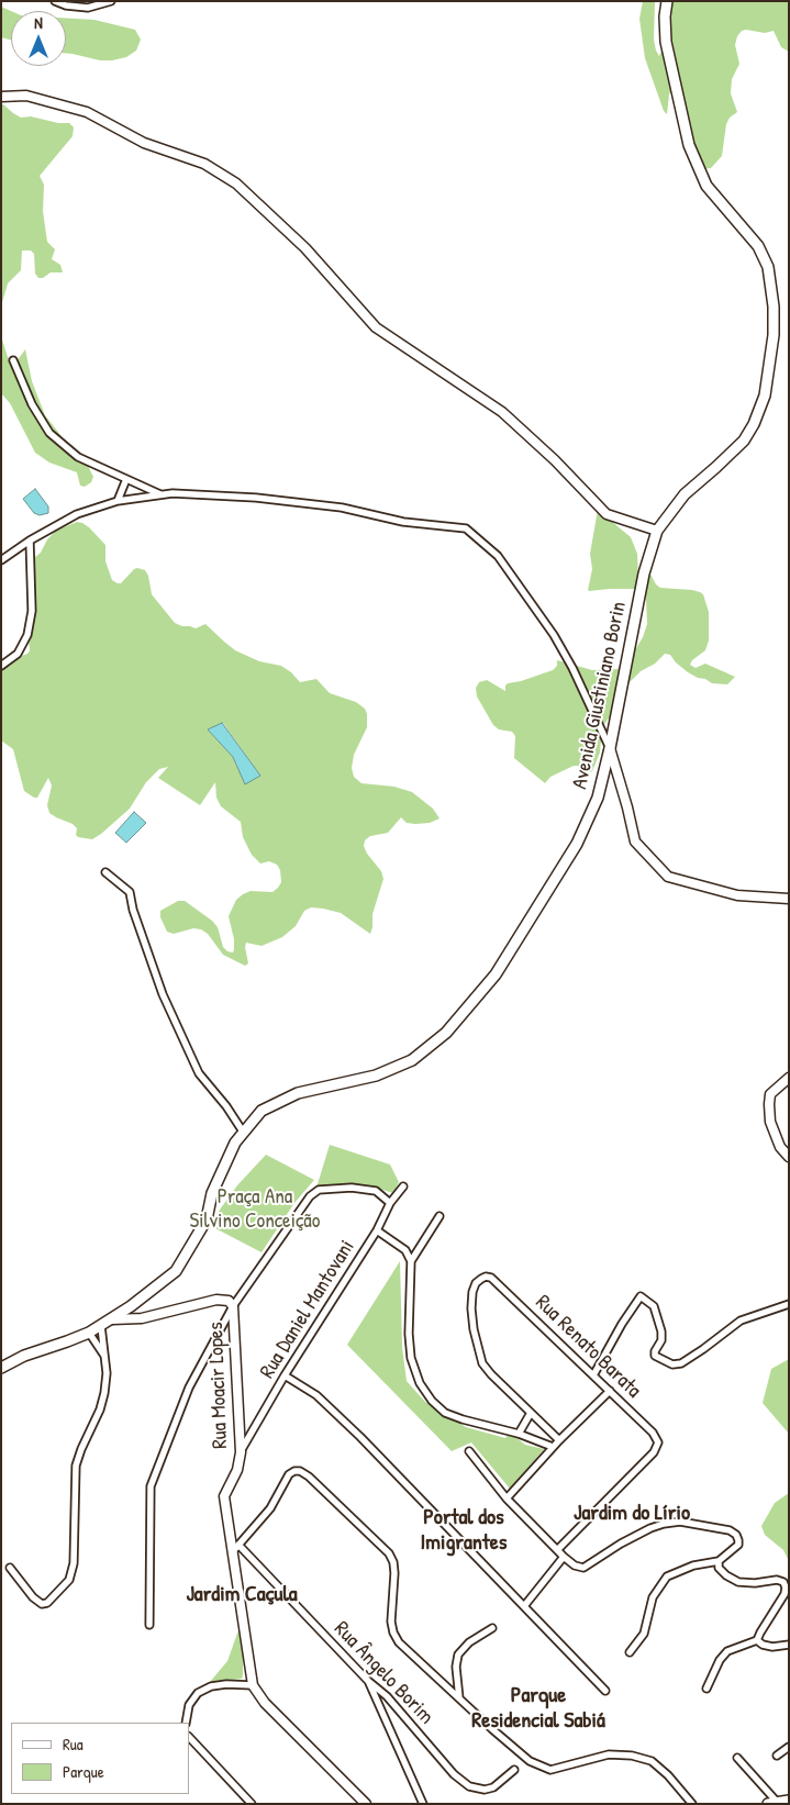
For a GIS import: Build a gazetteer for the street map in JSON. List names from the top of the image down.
{
  "streets": {
    "main road": ["Avenida Giustiniano Borin"],
    "street": [
      "Rua Daniel Mantovani",
      "Rua Renato Barata",
      "Rua Moacir Lopes",
      "Rua Ângelo Borim"
    ]
  },
  "crossings": [
    ["Avenida Giustiniano Borin", "Rua Moacir Lopes"],
    ["Rua Daniel Mantovani", "Rua Moacir Lopes"],
    ["Rua Moacir Lopes", "Rua Ângelo Borim"]
  ],
  "districts": [
    "Jardim do Lírio",
    "Portal dos Imigrantes",
    "Jardim Caçula",
    "Parque Residencial Sabiá"
  ],
  "parks": ["Praça Ana Silvino Conceição"],
  "legend": ["Rua", "Parque"],
  "north": "top"
}
